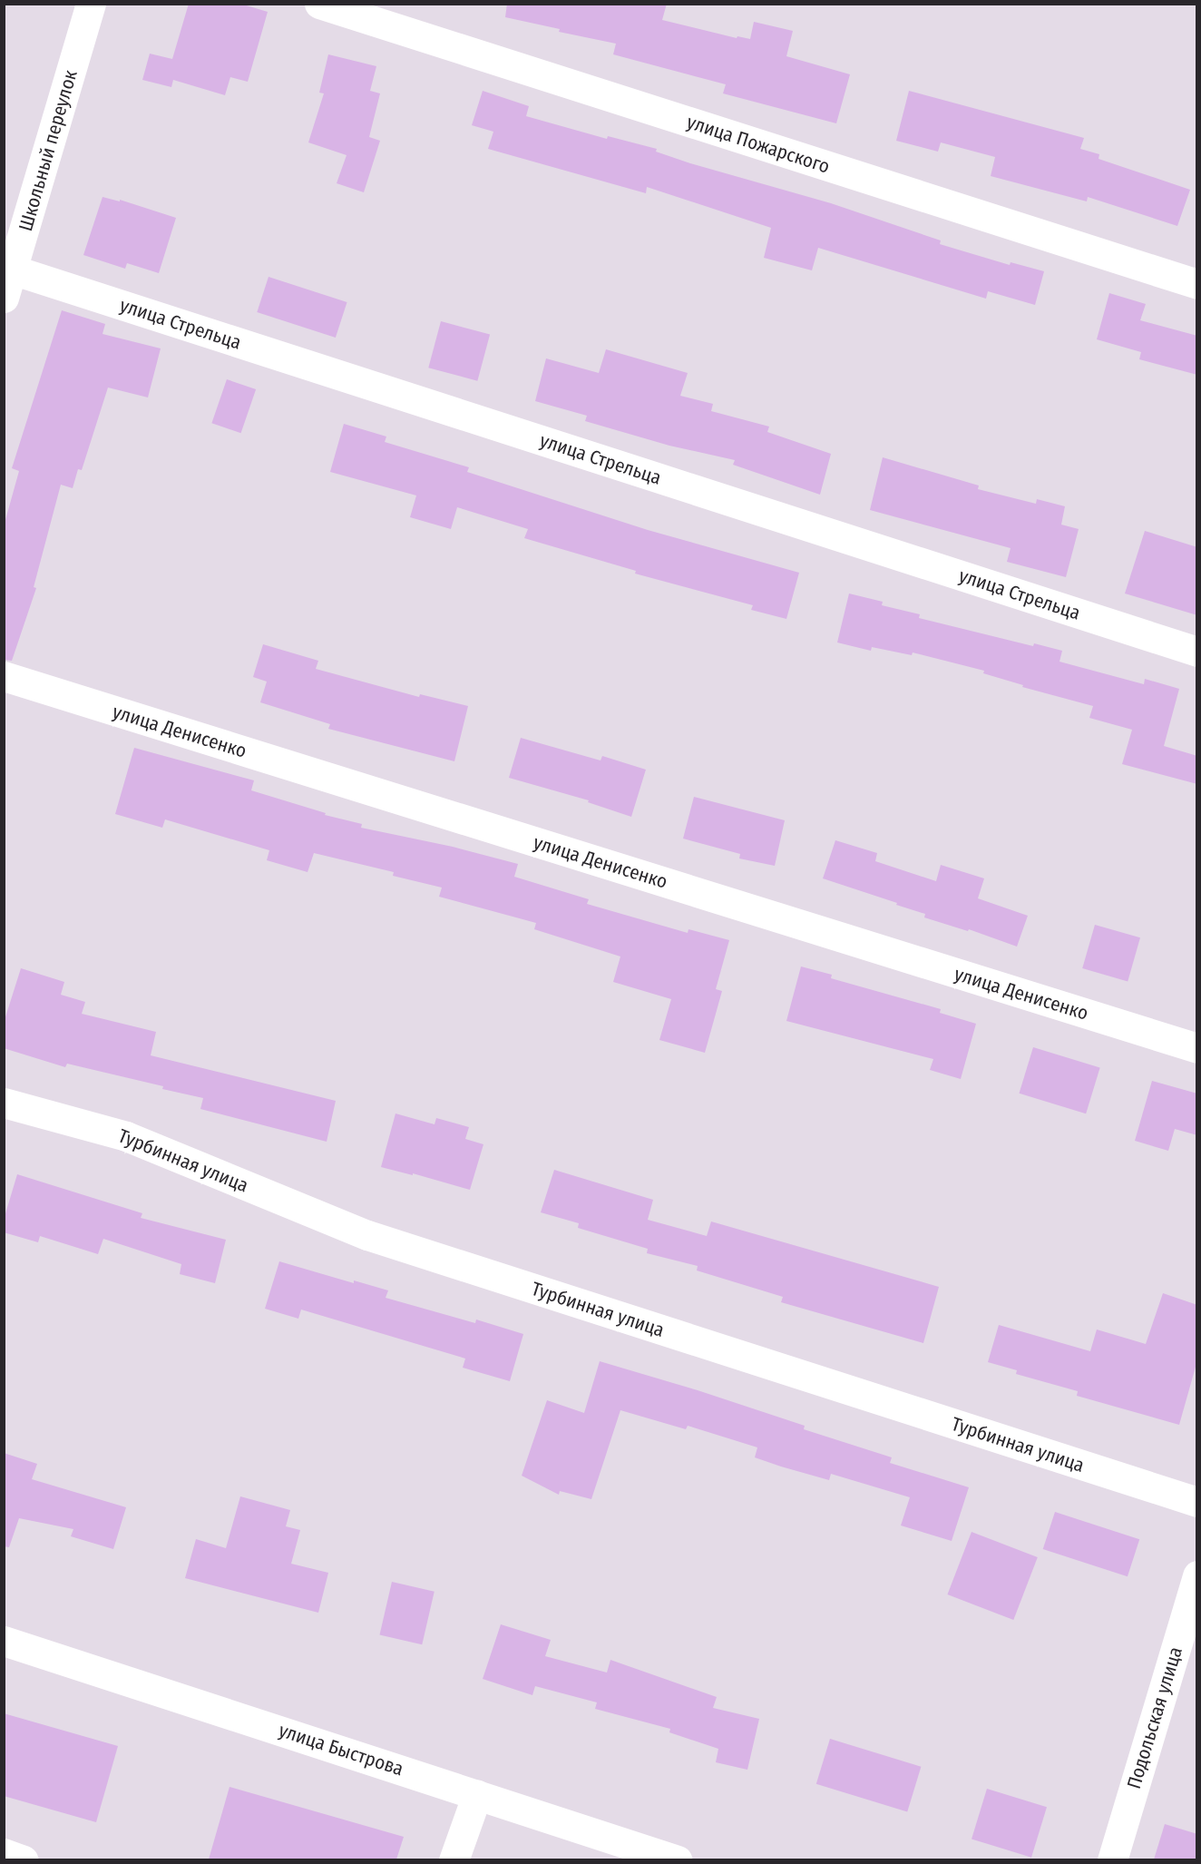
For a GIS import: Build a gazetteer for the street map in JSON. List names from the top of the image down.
{
  "streets": {
    "street": [
      "улица Пожарского",
      "Школьный переулок",
      "улица Стрельца",
      "улица Денисенко",
      "Турбинная улица",
      "Подольская улица",
      "улица Быстрова"
    ]
  },
  "crossings": [
    ["Школьный переулок", "улица Стрельца"]
  ]
}
